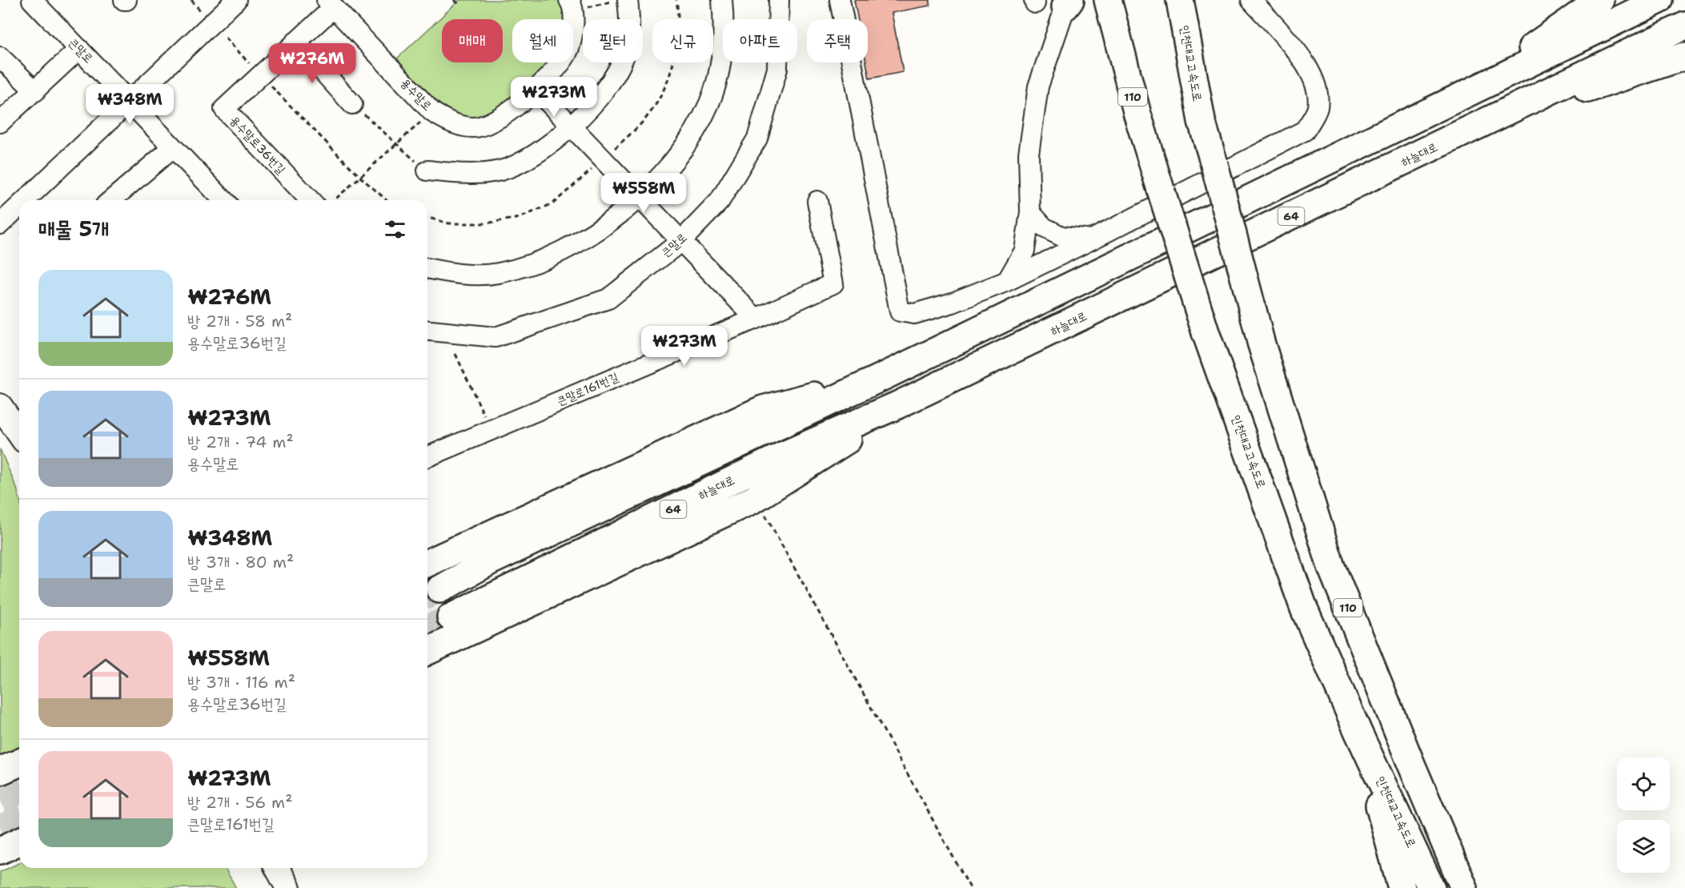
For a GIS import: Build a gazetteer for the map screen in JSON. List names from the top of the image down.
{
  "streets": {
    "highway": [
      "인천대교고속도로",
      "110",
      "하늘대로",
      "64"
    ],
    "street": [
      "큰말로",
      "용수말로",
      "용수말로36번길",
      "큰말로161번길"
    ]
  },
  "crossings": [
    ["용수말로", "용수말로36번길"]
  ],
  "page": {
    "chip": [
      "매매",
      "월세",
      "필터",
      "신규",
      "아파트",
      "주택"
    ],
    "price": [
      "₩276M",
      "₩273M",
      "₩348M",
      "₩558M",
      "₩273M"
    ],
    "heading": "매물 5개",
    "list": [
      {
        "name": "₩276M",
        "note": "방 2개 · 58 m² · 용수말로36번길"
      },
      {
        "name": "₩273M",
        "note": "방 2개 · 74 m² · 용수말로"
      },
      {
        "name": "₩348M",
        "note": "방 3개 · 80 m² · 큰말로"
      },
      {
        "name": "₩558M",
        "note": "방 3개 · 116 m² · 용수말로36번길"
      },
      {
        "name": "₩273M",
        "note": "방 2개 · 56 m² · 큰말로161번길"
      }
    ]
  }
}
